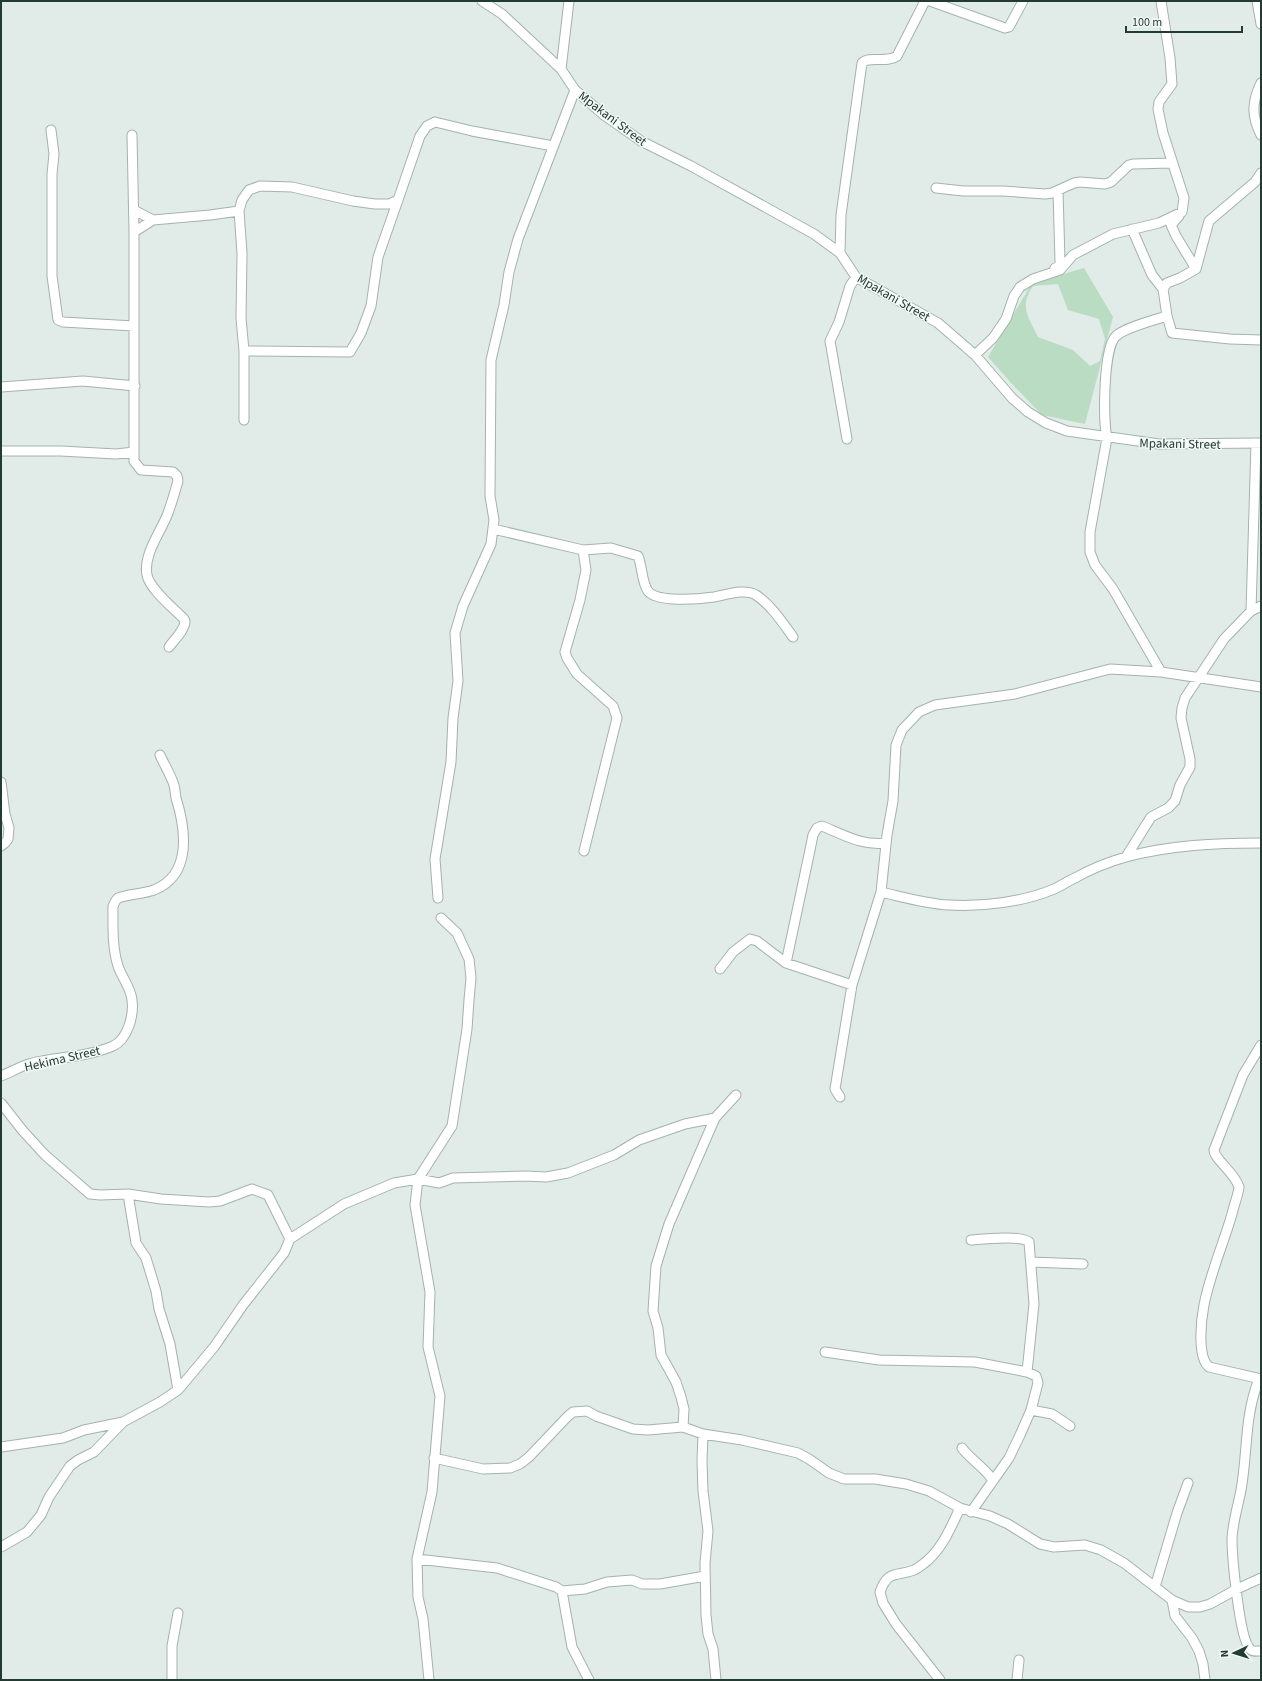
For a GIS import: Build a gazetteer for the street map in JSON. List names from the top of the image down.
{
  "streets": {
    "street": ["Mpakani Street", "Hekima Street"]
  },
  "scale_bar": "100 m",
  "north": "left"
}
